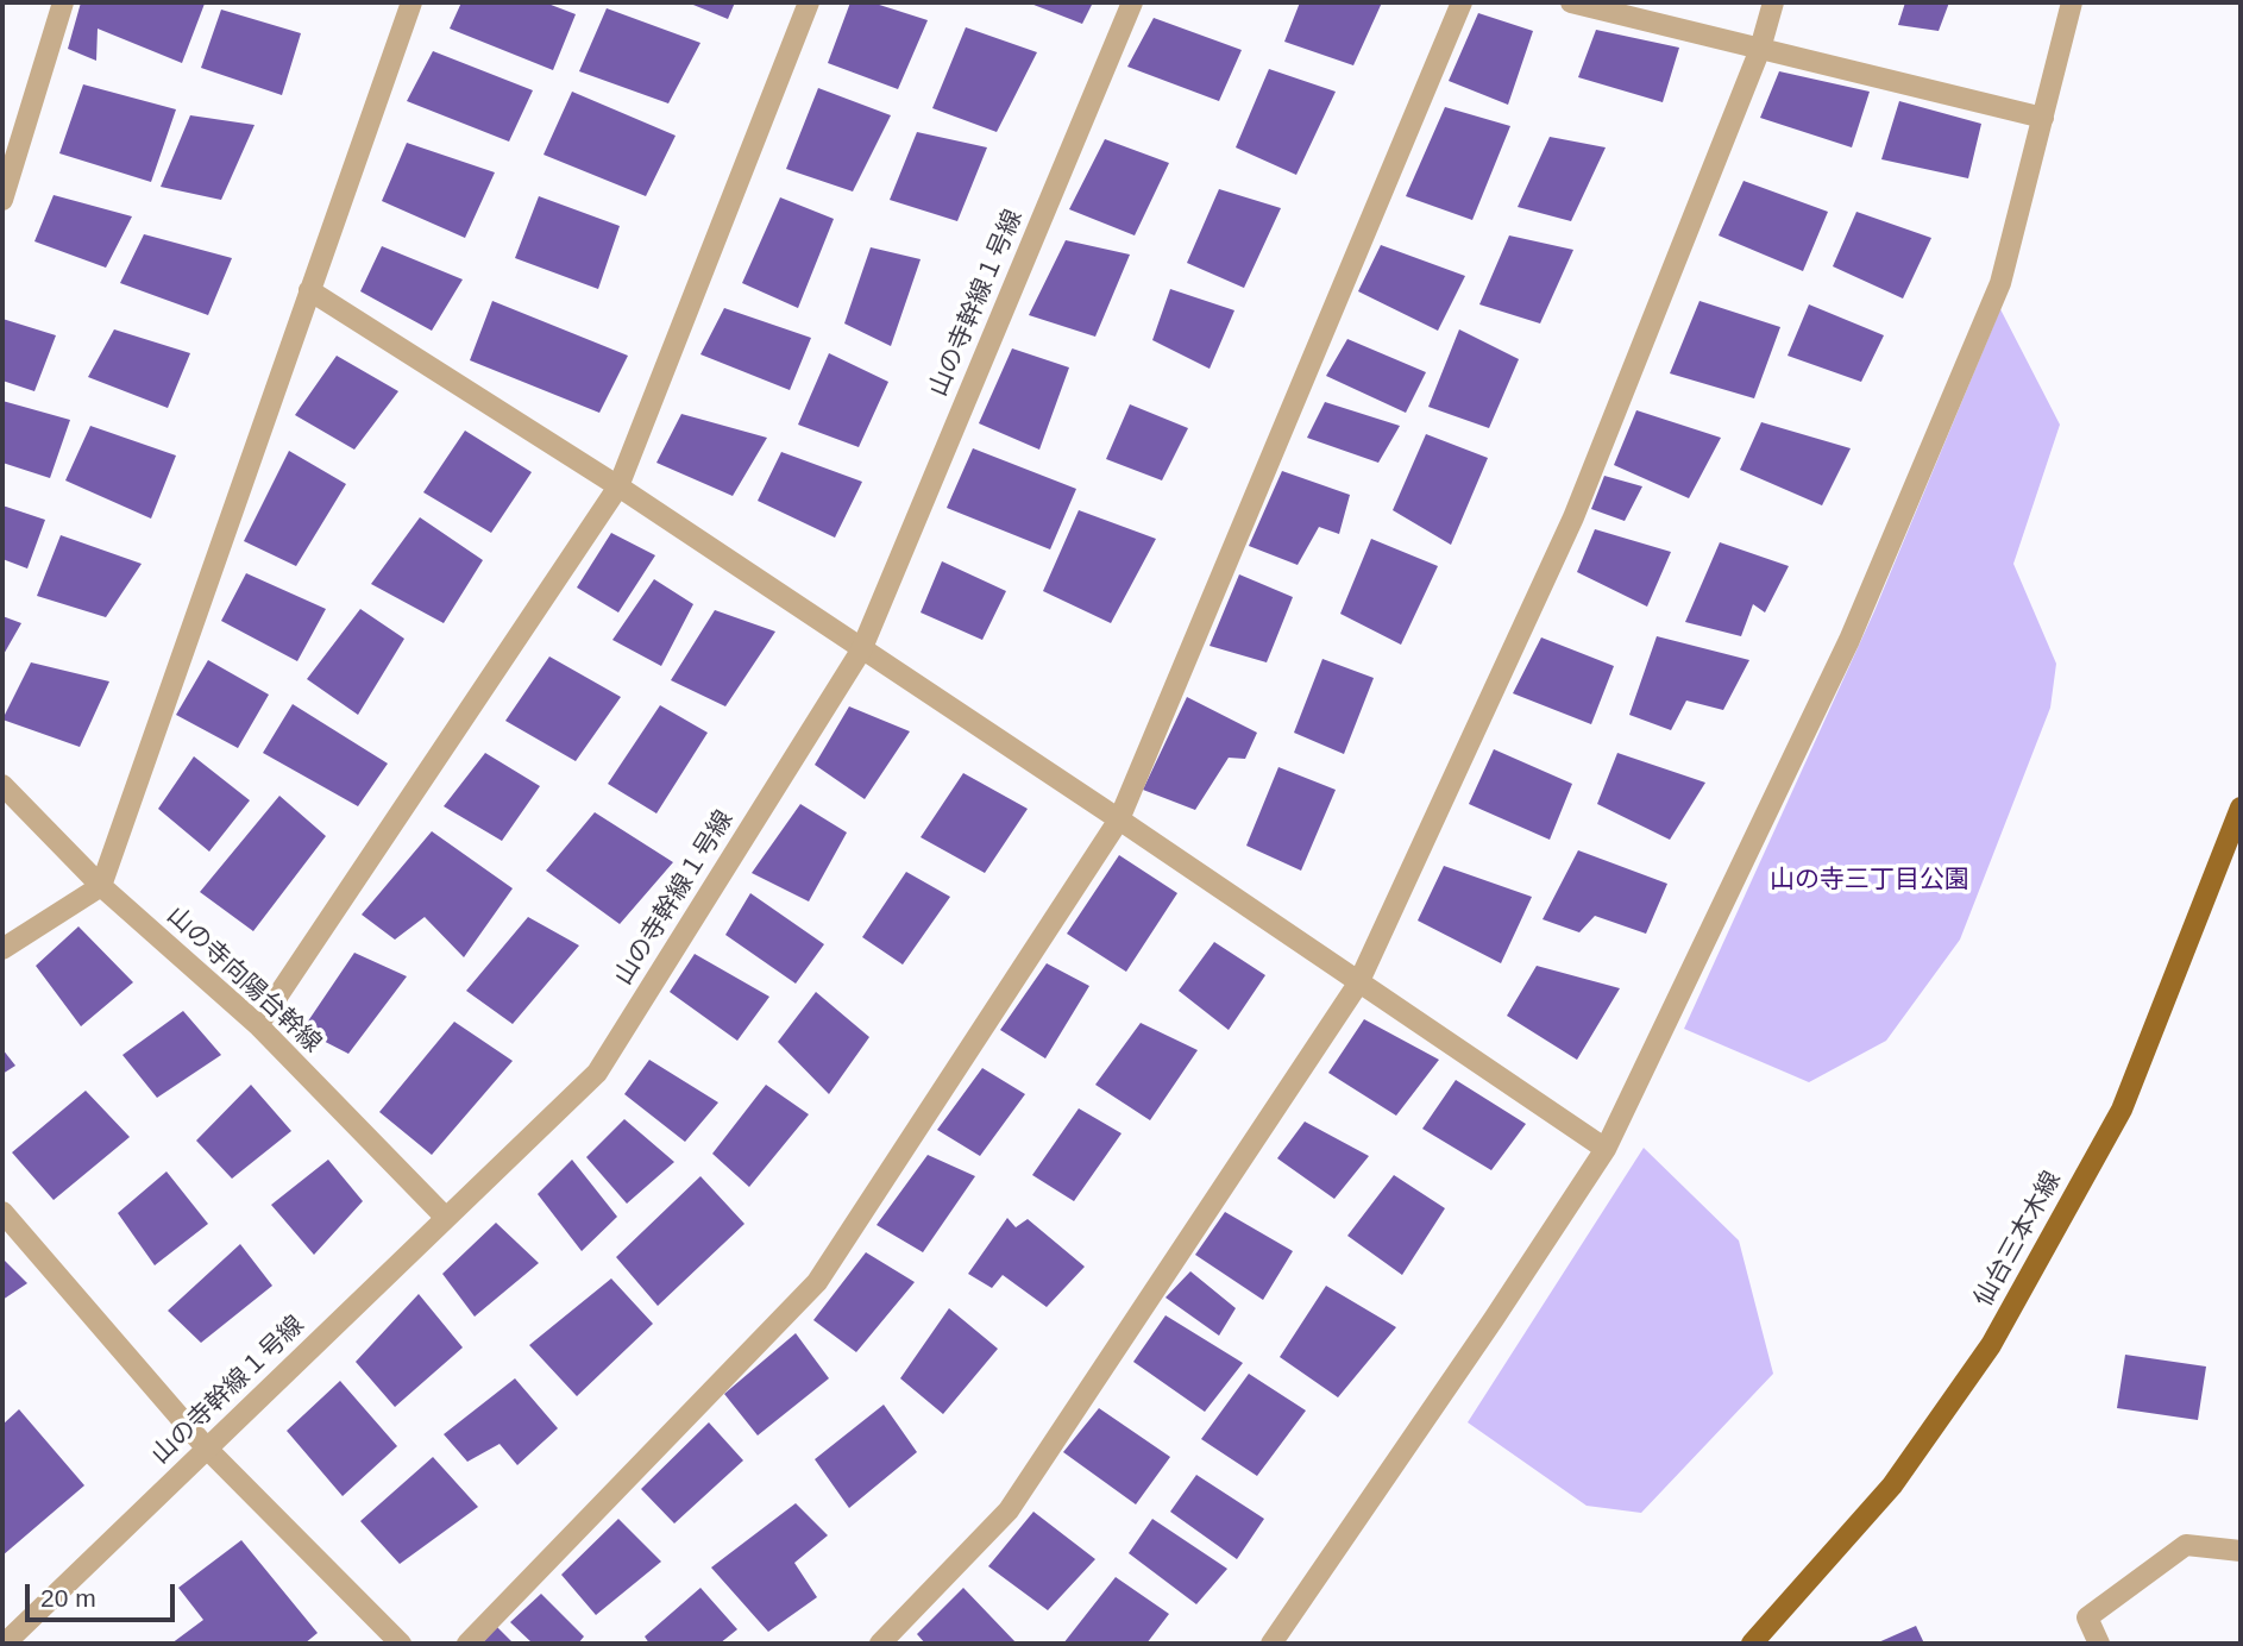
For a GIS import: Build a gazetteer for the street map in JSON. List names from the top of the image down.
{
  "streets": {
    "main road": ["仙台三本木線"],
    "street": ["山の寺幹線１号線", "山の寺向陽台幹線"]
  },
  "crossings": [
    ["山の寺幹線１号線", "山の寺向陽台幹線"]
  ],
  "parks": ["山の寺三丁目公園"],
  "scale_bar": "20 m"
}
